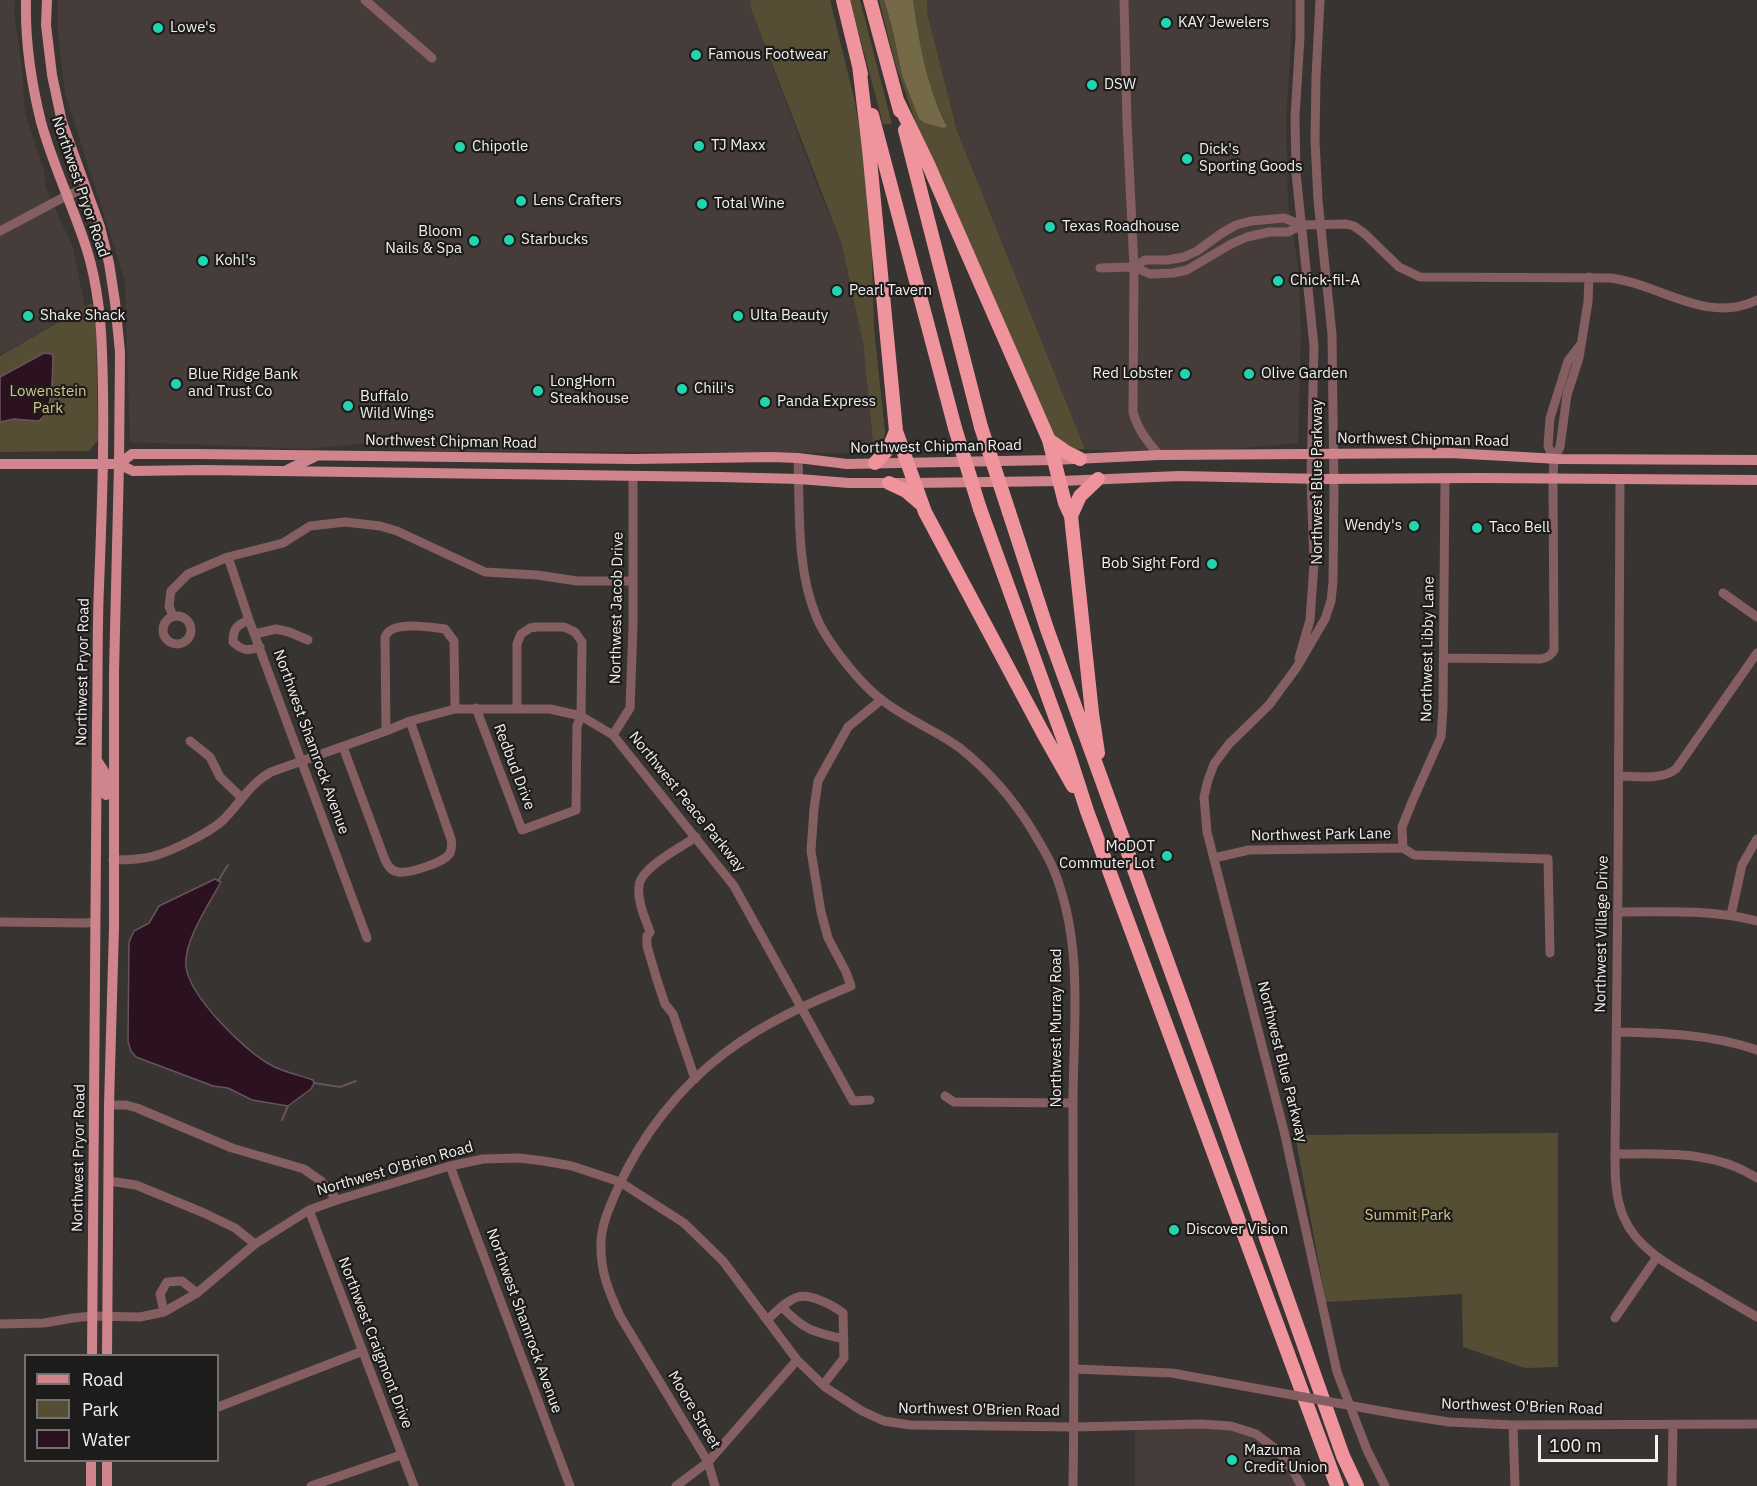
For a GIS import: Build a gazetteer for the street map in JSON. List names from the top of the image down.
{
  "streets": {
    "main road": ["Northwest Pryor Road", "Northwest Chipman Road"],
    "street": [
      "Northwest Blue Parkway",
      "Northwest Jacob Drive",
      "Northwest Libby Lane",
      "Northwest Shamrock Avenue",
      "Redbud Drive",
      "Northwest Peace Parkway",
      "Northwest Park Lane",
      "Northwest Village Drive",
      "Northwest Murray Road",
      "Northwest O'Brien Road",
      "Northwest Craigmont Drive",
      "Moore Street"
    ]
  },
  "crossings": [
    ["Northwest Pryor Road", "Northwest Chipman Road"],
    ["Northwest Pryor Road", "Northwest Peace Parkway"],
    ["Northwest Pryor Road", "Northwest O'Brien Road"],
    ["Northwest Chipman Road", "Northwest Blue Parkway"],
    ["Northwest Chipman Road", "Northwest Jacob Drive"],
    ["Northwest Chipman Road", "Northwest Libby Lane"],
    ["Northwest Chipman Road", "Northwest Village Drive"],
    ["Northwest Chipman Road", "Northwest Murray Road"],
    ["Northwest Blue Parkway", "Northwest Park Lane"],
    ["Northwest Jacob Drive", "Northwest Peace Parkway"],
    ["Northwest Libby Lane", "Northwest Park Lane"],
    ["Northwest Shamrock Avenue", "Northwest Peace Parkway"],
    ["Northwest Shamrock Avenue", "Northwest O'Brien Road"],
    ["Redbud Drive", "Northwest Peace Parkway"],
    ["Northwest Peace Parkway", "Moore Street"],
    ["Northwest Murray Road", "Northwest O'Brien Road"],
    ["Northwest Murray Road", "Moore Street"],
    ["Northwest O'Brien Road", "Northwest Craigmont Drive"],
    ["Northwest O'Brien Road", "Moore Street"]
  ],
  "parks": ["Lowenstein Park", "Summit Park"],
  "places": [
    "KAY Jewelers",
    "Lowe's",
    "Famous Footwear",
    "DSW",
    "TJ Maxx",
    "Chipotle",
    "Dick's Sporting Goods",
    "Lens Crafters",
    "Total Wine",
    "Texas Roadhouse",
    "Starbucks",
    "Bloom Nails & Spa",
    "Kohl's",
    "Chick-fil-A",
    "Pearl Tavern",
    "Shake Shack",
    "Ulta Beauty",
    "Red Lobster",
    "Olive Garden",
    "Blue Ridge Bank and Trust Co",
    "Chili's",
    "LongHorn Steakhouse",
    "Panda Express",
    "Buffalo Wild Wings",
    "Wendy's",
    "Taco Bell",
    "Bob Sight Ford",
    "MoDOT Commuter Lot",
    "Discover Vision",
    "Mazuma Credit Union"
  ],
  "legend": ["Road", "Park", "Water"],
  "scale_bar": "100 m"
}
